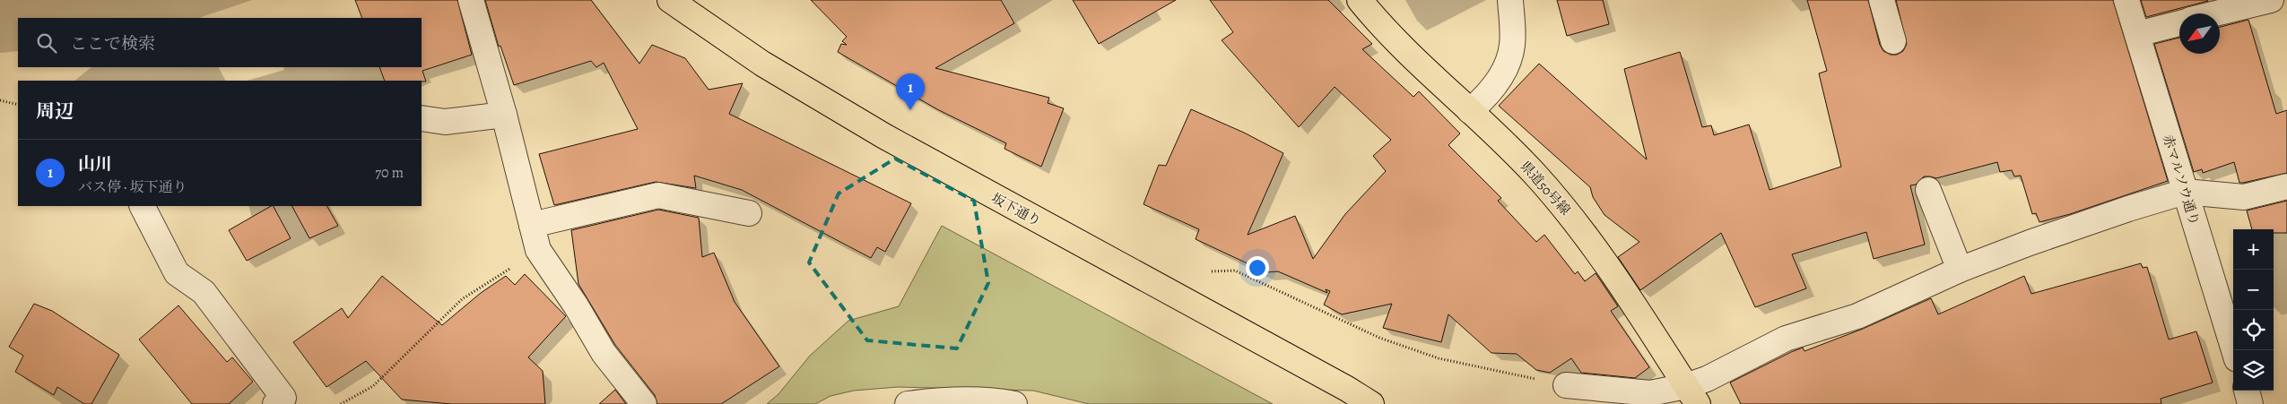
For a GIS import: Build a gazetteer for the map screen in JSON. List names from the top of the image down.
{
  "streets": {
    "main road": ["県道50号線", "坂下通り"],
    "street": ["赤マルソウ通り"]
  },
  "north": "bottom left",
  "page": {
    "search": "ここで検索",
    "pins": "1",
    "heading": "周辺",
    "list": [
      {
        "mark": "1",
        "name": "山川",
        "note": "バス停 · 坂下通り",
        "value": "70 m"
      }
    ],
    "map_buttons": ["+", "−"]
  }
}
